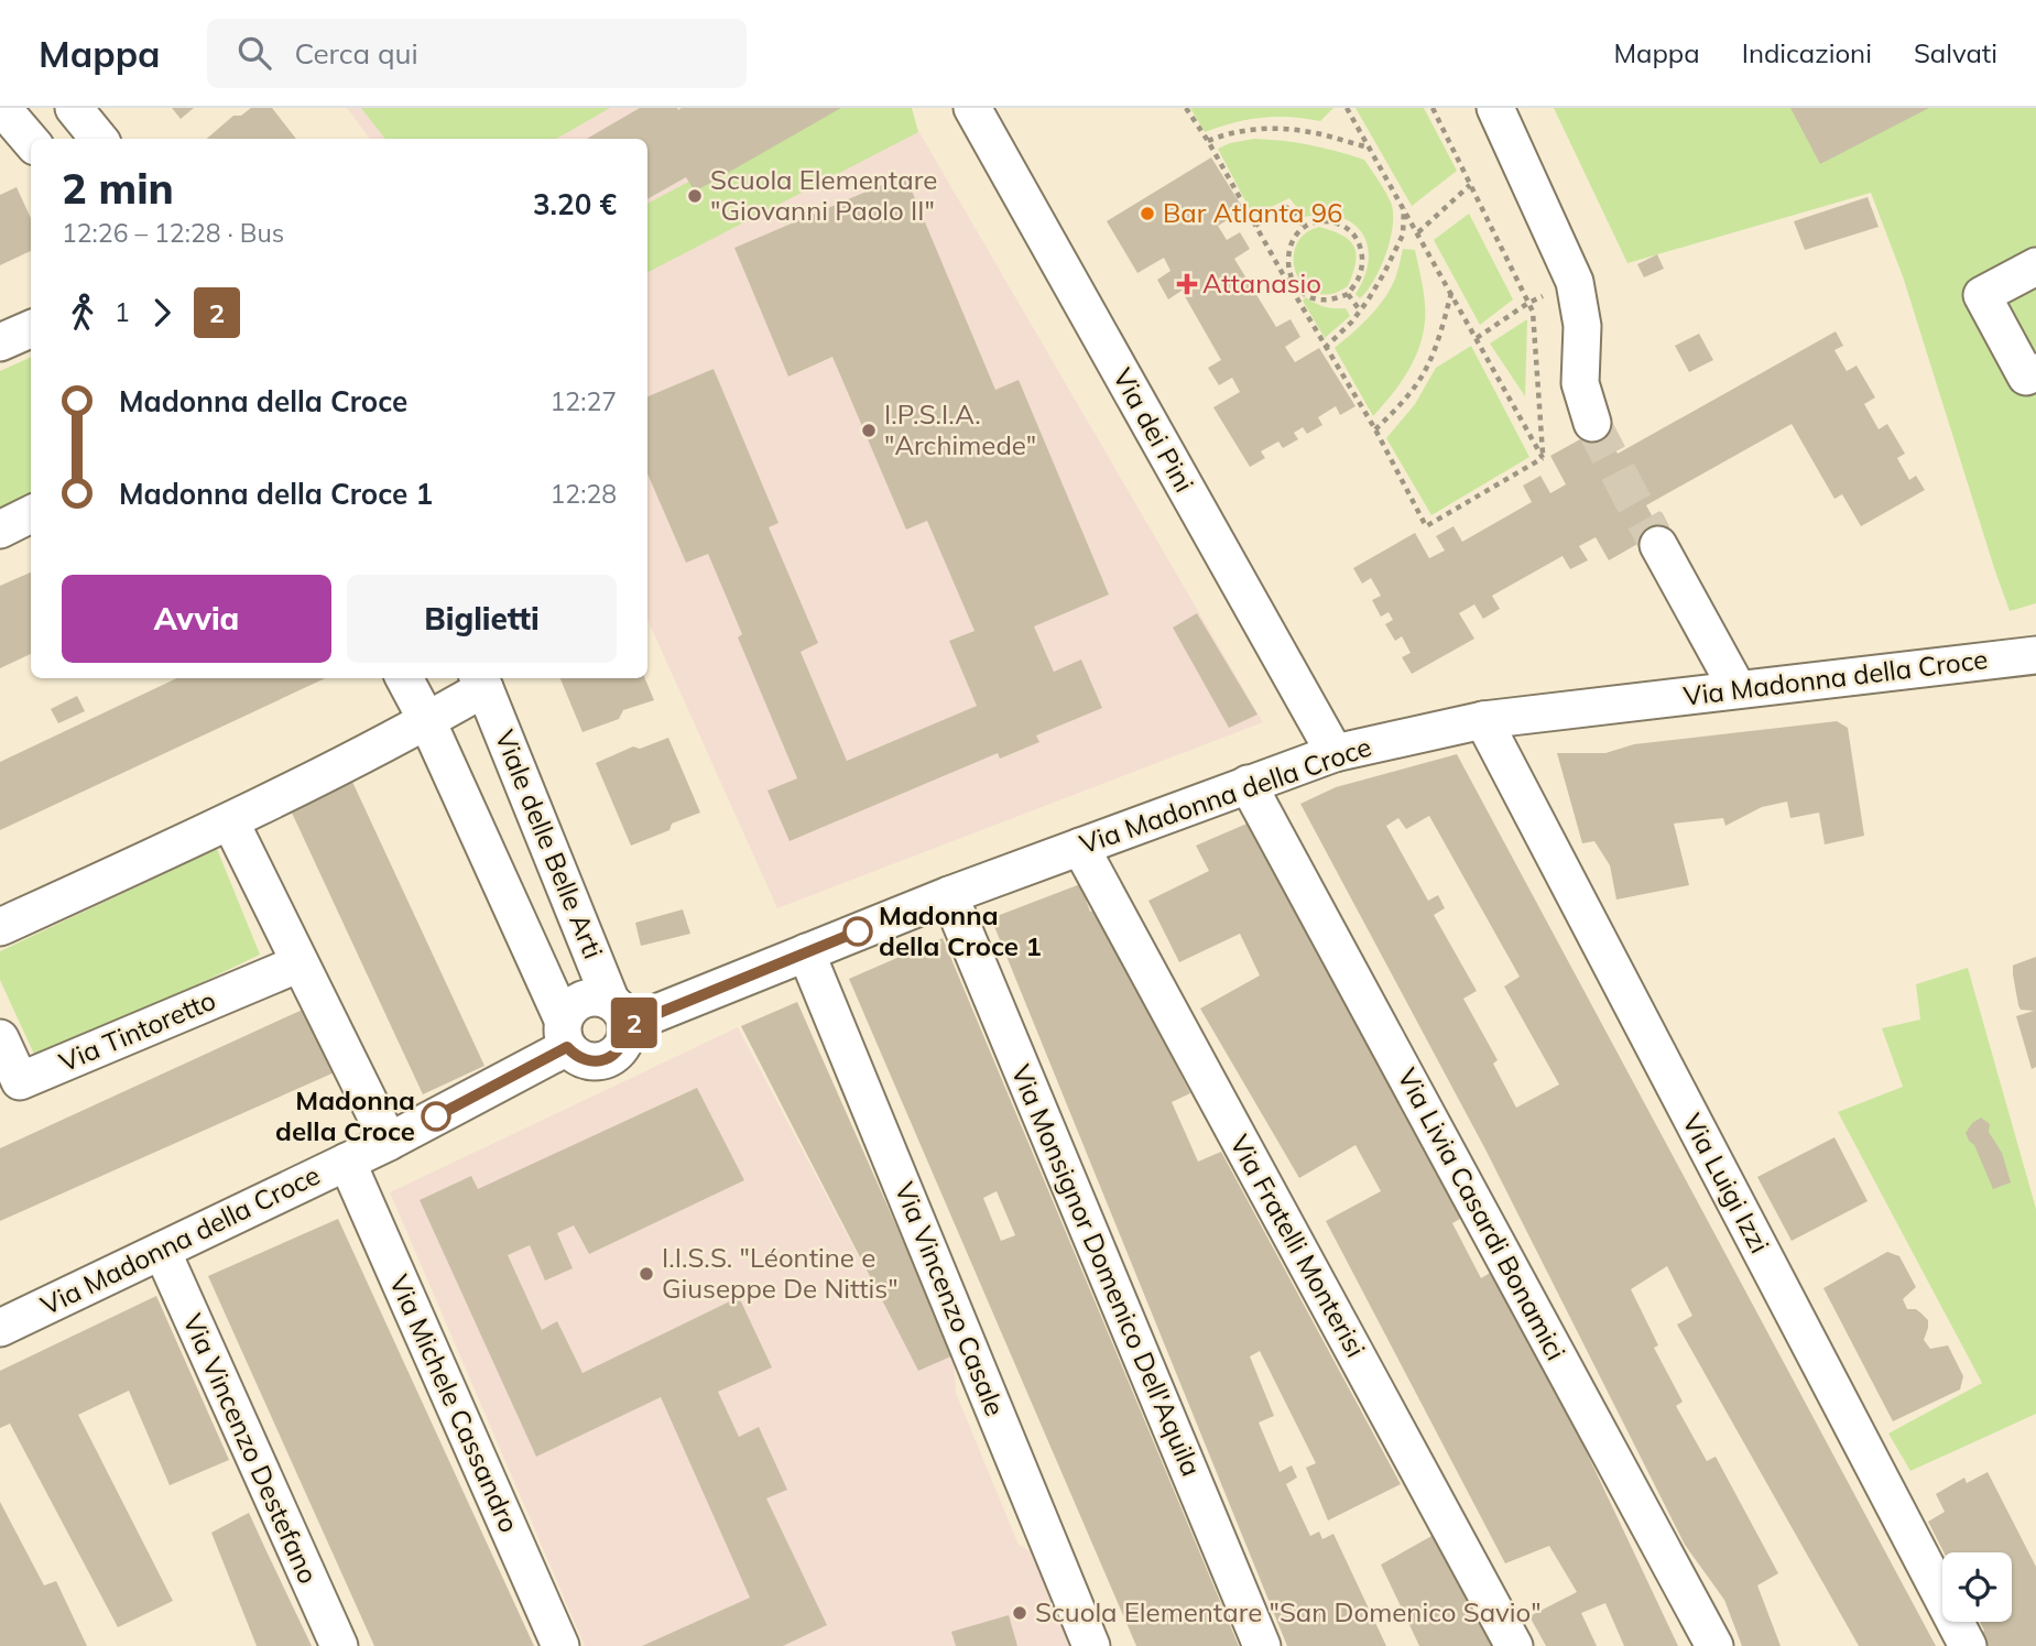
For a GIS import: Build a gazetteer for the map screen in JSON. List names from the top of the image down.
{
  "streets": {
    "street": [
      "Via dei Pini",
      "Via Madonna della Croce",
      "Viale delle Belle Arti",
      "Via Tintoretto",
      "Via Luigi Izzi",
      "Via Livia Casardi Bonamici",
      "Via Fratelli Monterisi",
      "Via Monsignor Domenico Dell'Aquila",
      "Via Vincenzo Casale",
      "Via Michele Cassandro",
      "Via Vincenzo Destefano"
    ]
  },
  "crossings": [
    ["Via dei Pini", "Via Madonna della Croce"],
    ["Via Madonna della Croce", "Viale delle Belle Arti"],
    ["Via Madonna della Croce", "Via Luigi Izzi"],
    ["Via Madonna della Croce", "Via Livia Casardi Bonamici"],
    ["Via Madonna della Croce", "Via Fratelli Monterisi"],
    ["Via Madonna della Croce", "Via Monsignor Domenico Dell'Aquila"],
    ["Via Madonna della Croce", "Via Vincenzo Casale"],
    ["Via Madonna della Croce", "Via Michele Cassandro"],
    ["Via Madonna della Croce", "Via Vincenzo Destefano"]
  ],
  "places": {
    "other": [
      "Scuola Elementare \"Giovanni Paolo II\"",
      "Bar Atlanta 96",
      "I.P.S.I.A. \"Archimede\"",
      "Madonna della Croce 1",
      "Madonna della Croce",
      "I.I.S.S. \"Léontine e Giuseppe De Nittis\"",
      "Scuola Elementare \"San Domenico Savio\""
    ],
    "health": ["Attanasio"]
  },
  "lines": ["bus line 2"],
  "page": {
    "header": "Mappa",
    "search": "Cerca qui",
    "nav": ["Mappa", "Indicazioni", "Salvati"],
    "on_map": "2",
    "heading": ["2 min", "12:26 – 12:28 · Bus", "3.20 €"],
    "legs": ["1", "2"],
    "list": [
      {
        "name": "Madonna della Croce",
        "value": "12:27"
      },
      {
        "name": "Madonna della Croce 1",
        "value": "12:28"
      }
    ],
    "buttons": ["Avvia", "Biglietti"]
  }
}
